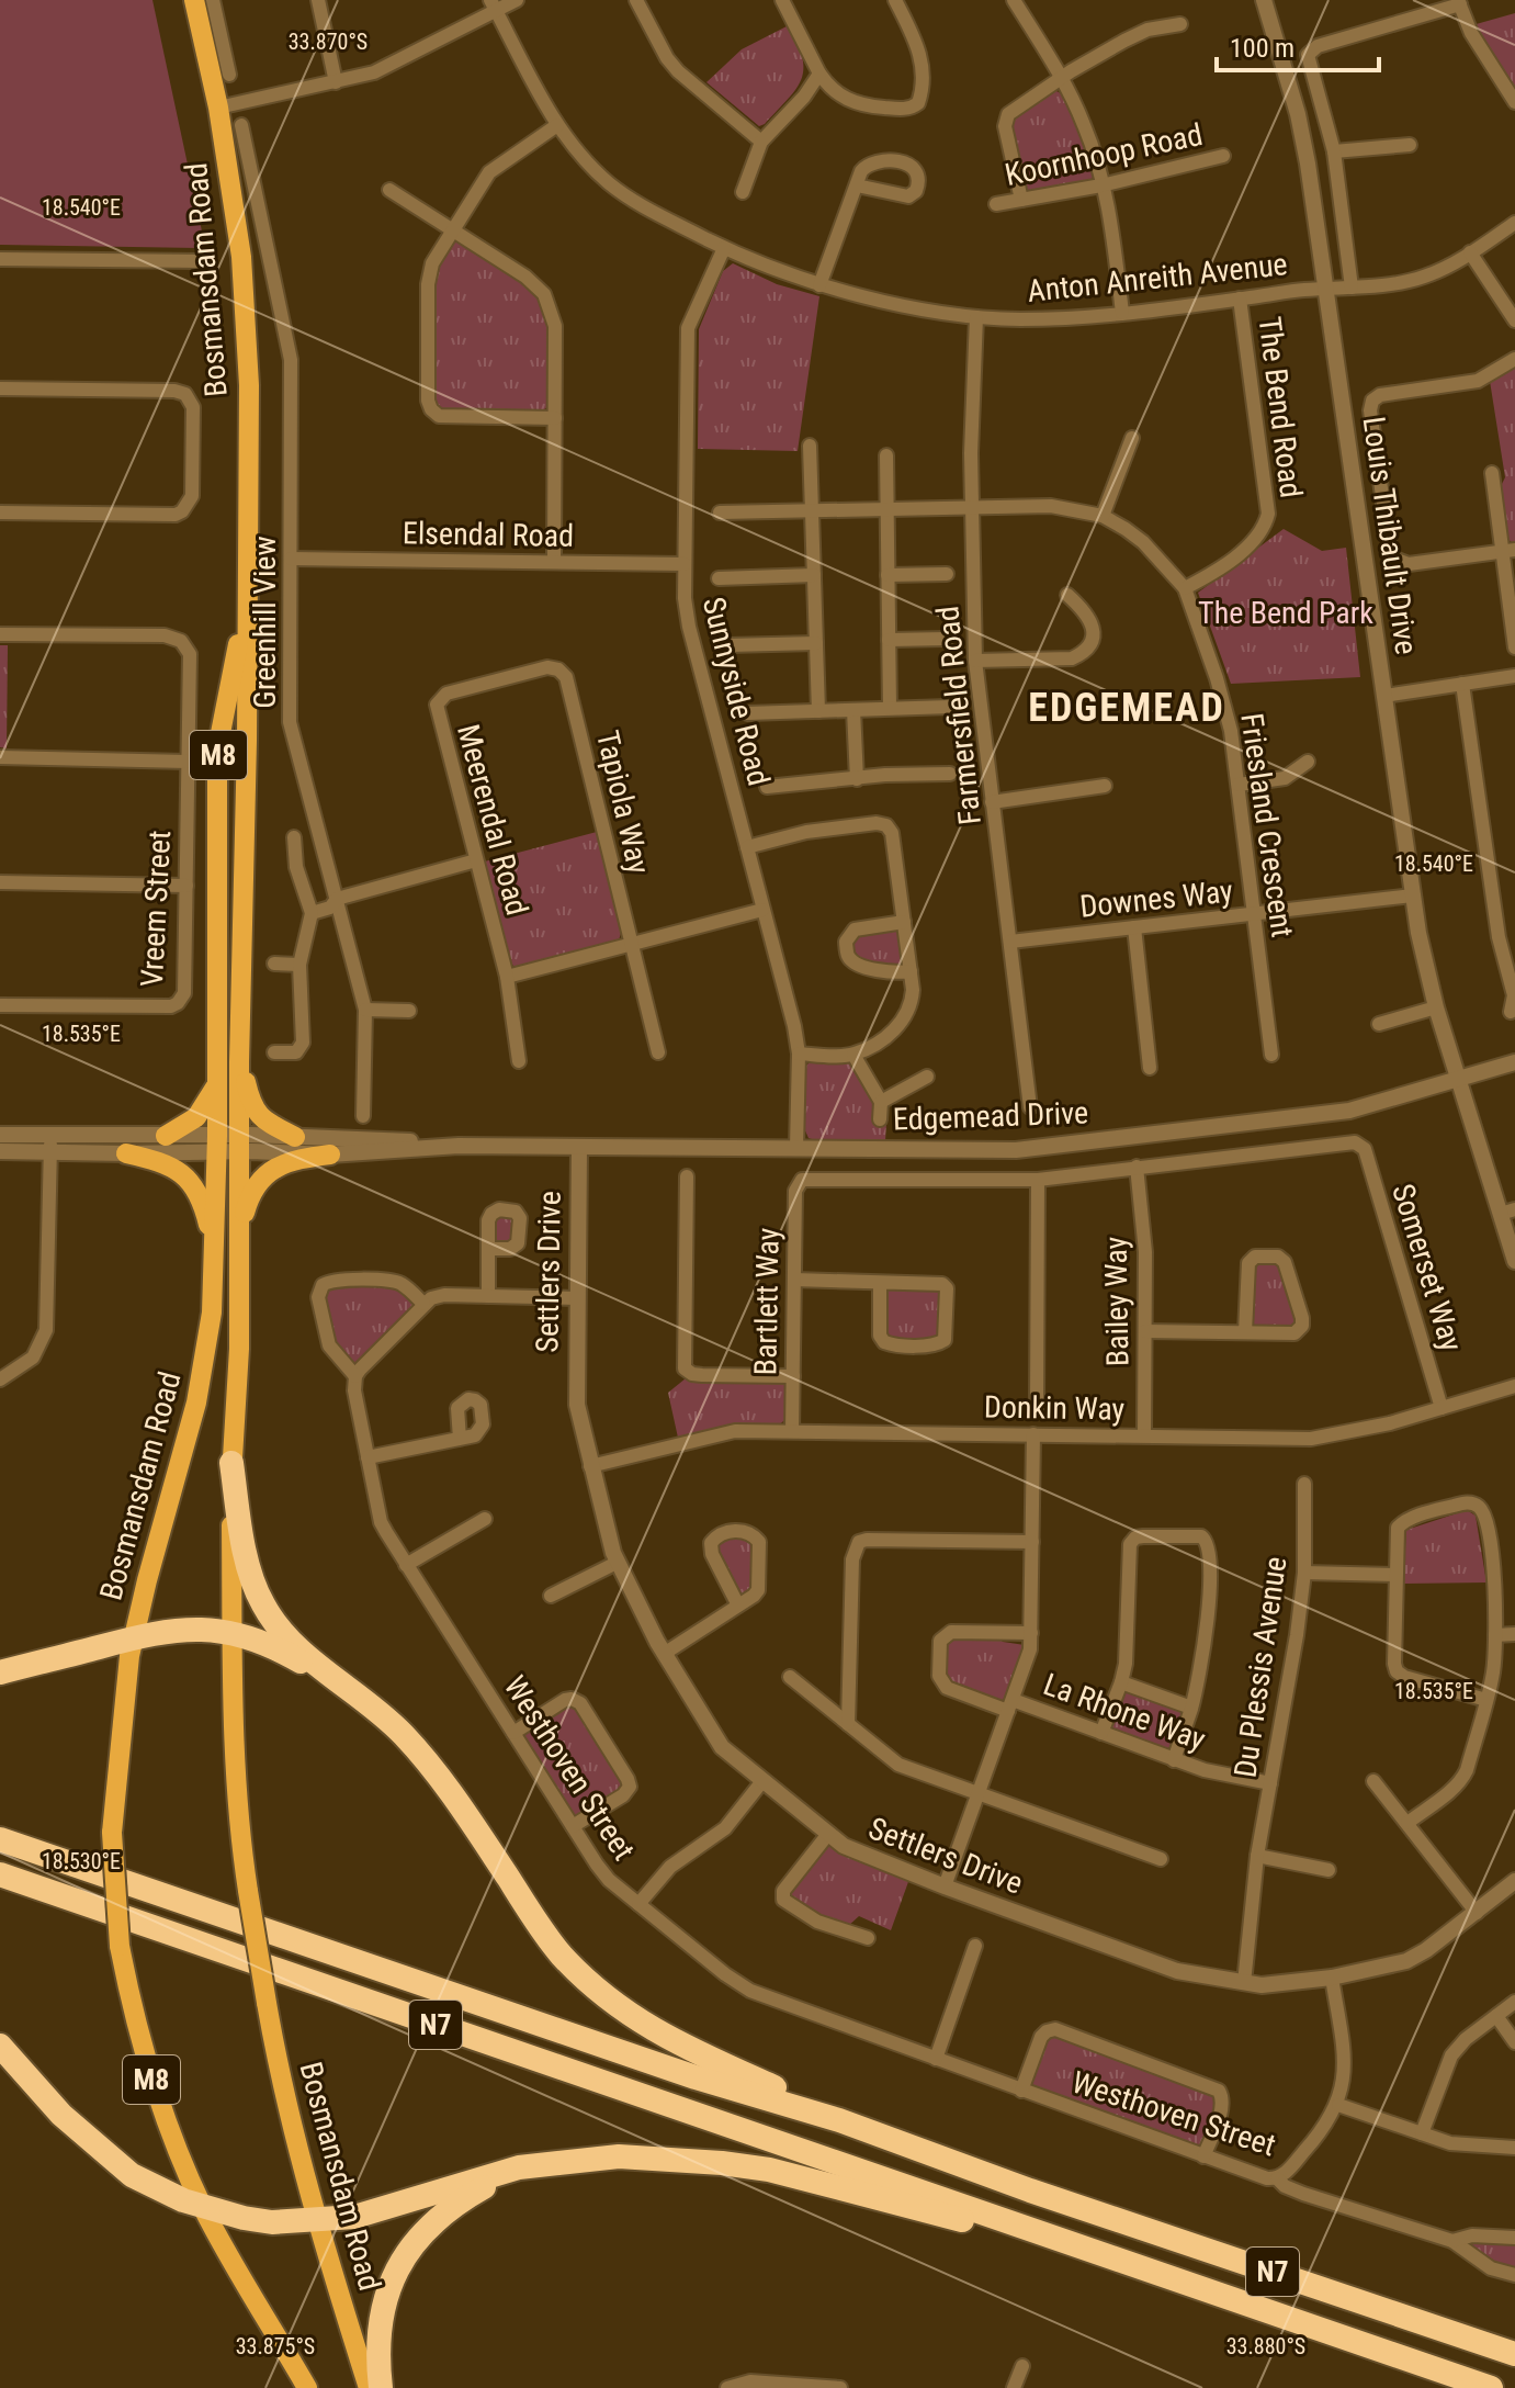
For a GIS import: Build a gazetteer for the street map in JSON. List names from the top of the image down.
{
  "streets": {
    "highway": ["N7"],
    "main road": ["Bosmansdam Road", "M8"],
    "street": [
      "Koornhoop Road",
      "Anton Anreith Avenue",
      "The Bend Road",
      "Elsendal Road",
      "Louis Thibault Drive",
      "Greenhill View",
      "Sunnyside Road",
      "Farmersfield Road",
      "Tapiola Way",
      "Meerendal Road",
      "Friesland Crescent",
      "Downes Way",
      "Vreem Street",
      "Edgemead Drive",
      "Somerset Way",
      "Settlers Drive",
      "Bartlett Way",
      "Bailey Way",
      "Donkin Way",
      "Du Plessis Avenue",
      "La Rhone Way",
      "Westhoven Street"
    ]
  },
  "crossings": [
    ["Anton Anreith Avenue", "The Bend Road"],
    ["Anton Anreith Avenue", "Louis Thibault Drive"],
    ["Anton Anreith Avenue", "Sunnyside Road"],
    ["Anton Anreith Avenue", "Farmersfield Road"],
    ["Bosmansdam Road", "Edgemead Drive"],
    ["The Bend Road", "Friesland Crescent"],
    ["Elsendal Road", "Greenhill View"],
    ["Elsendal Road", "Sunnyside Road"],
    ["Louis Thibault Drive", "Downes Way"],
    ["Louis Thibault Drive", "Edgemead Drive"],
    ["Sunnyside Road", "Edgemead Drive"],
    ["Farmersfield Road", "Friesland Crescent"],
    ["Farmersfield Road", "Downes Way"],
    ["Tapiola Way", "Meerendal Road"],
    ["Friesland Crescent", "Downes Way"],
    ["Edgemead Drive", "Somerset Way"],
    ["Edgemead Drive", "Settlers Drive"],
    ["Edgemead Drive", "Bartlett Way"],
    ["Edgemead Drive", "Bailey Way"],
    ["Somerset Way", "Donkin Way"],
    ["Settlers Drive", "Donkin Way"],
    ["Settlers Drive", "Du Plessis Avenue"],
    ["Settlers Drive", "Westhoven Street"],
    ["Bartlett Way", "Donkin Way"],
    ["Bailey Way", "Donkin Way"],
    ["Du Plessis Avenue", "La Rhone Way"]
  ],
  "districts": ["EDGEMEAD"],
  "parks": ["The Bend Park"],
  "scale_bar": "100 m",
  "coordinates": [
    "33.870°S",
    "18.540°E",
    "18.535°E",
    "18.530°E",
    "33.875°S",
    "33.880°S"
  ]
}
